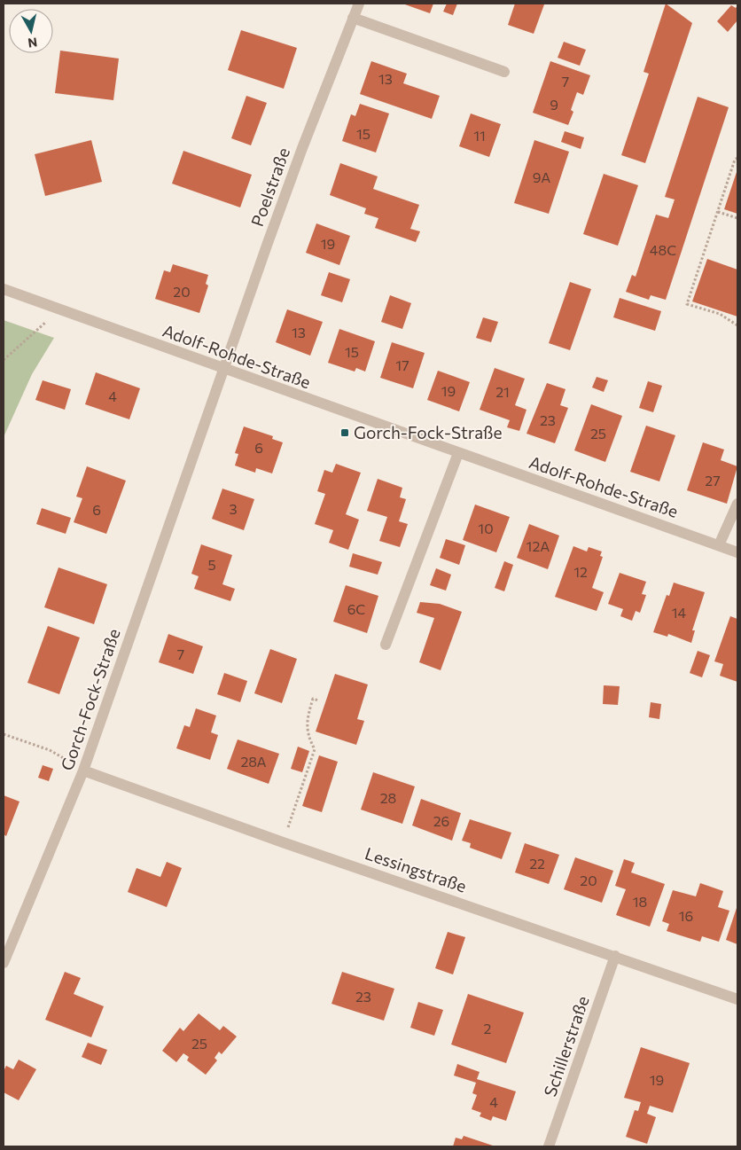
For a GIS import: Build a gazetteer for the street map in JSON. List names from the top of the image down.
{
  "streets": {
    "street": [
      "Poelstraße",
      "Adolf-Rohde-Straße",
      "Gorch-Fock-Straße",
      "Lessingstraße",
      "Schillerstraße"
    ]
  },
  "crossings": [
    ["Poelstraße", "Adolf-Rohde-Straße"],
    ["Poelstraße", "Gorch-Fock-Straße"],
    ["Adolf-Rohde-Straße", "Gorch-Fock-Straße"],
    ["Gorch-Fock-Straße", "Lessingstraße"],
    ["Lessingstraße", "Schillerstraße"]
  ],
  "places": {
    "transit": ["Gorch-Fock-Straße"]
  },
  "house_numbers": [
    "13",
    "7",
    "9",
    "15",
    "11",
    "9A",
    "19",
    "48C",
    "20",
    "13",
    "15",
    "17",
    "19",
    "21",
    "4",
    "23",
    "25",
    "6",
    "27",
    "3",
    "6",
    "10",
    "12A",
    "5",
    "12",
    "6C",
    "14",
    "7",
    "28A",
    "28",
    "26",
    "22",
    "20",
    "18",
    "16",
    "23",
    "2",
    "25",
    "19",
    "4"
  ],
  "north": "bottom"
}
